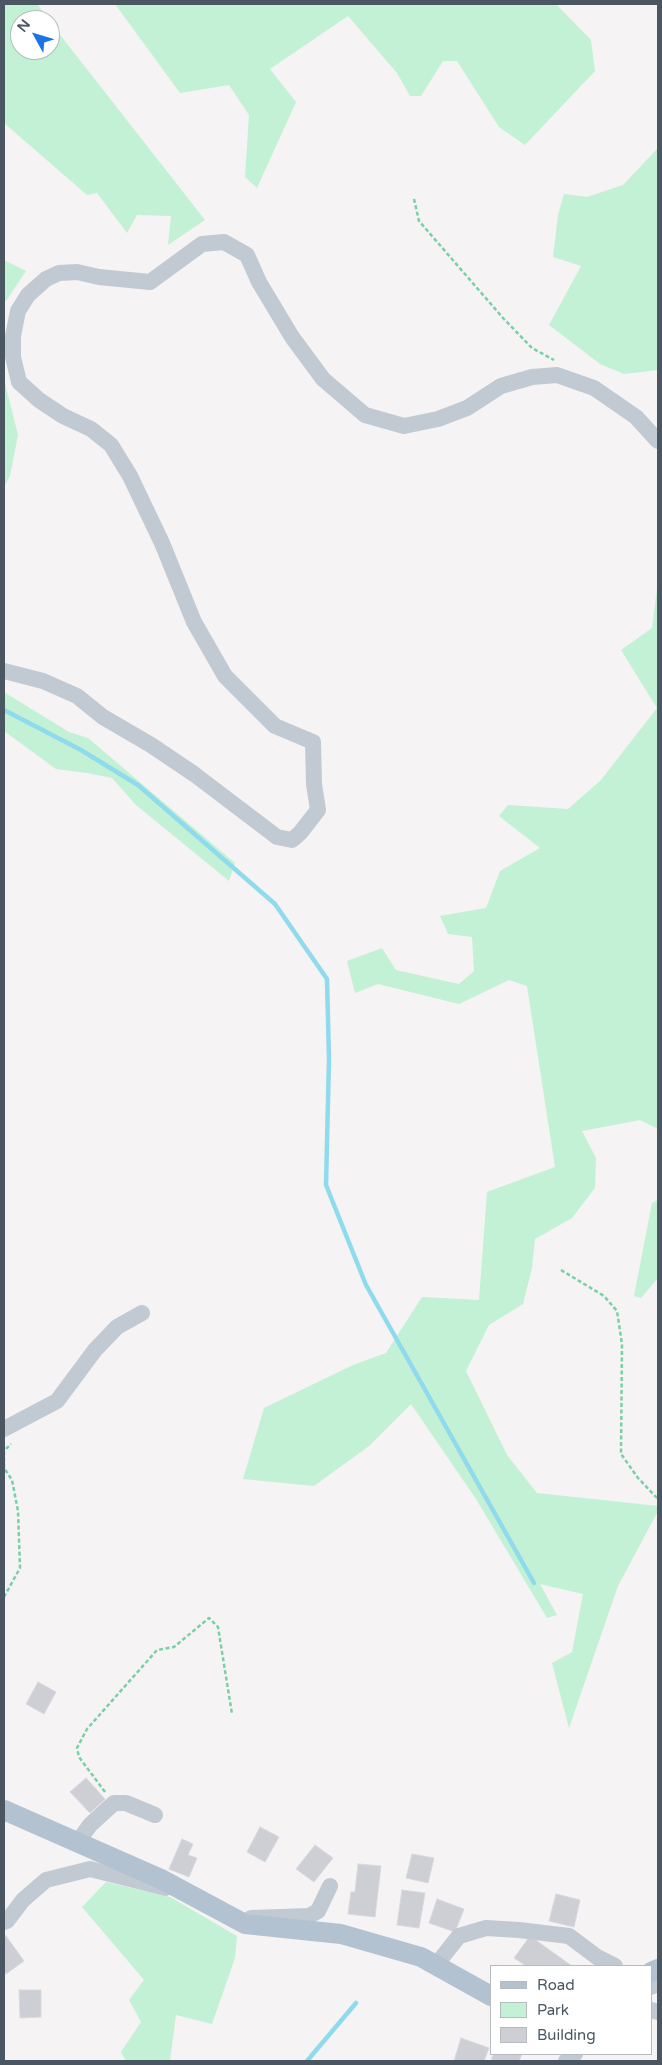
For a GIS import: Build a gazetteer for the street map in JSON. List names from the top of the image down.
{
  "legend": ["Road", "Park", "Building"],
  "north": "top left"
}
